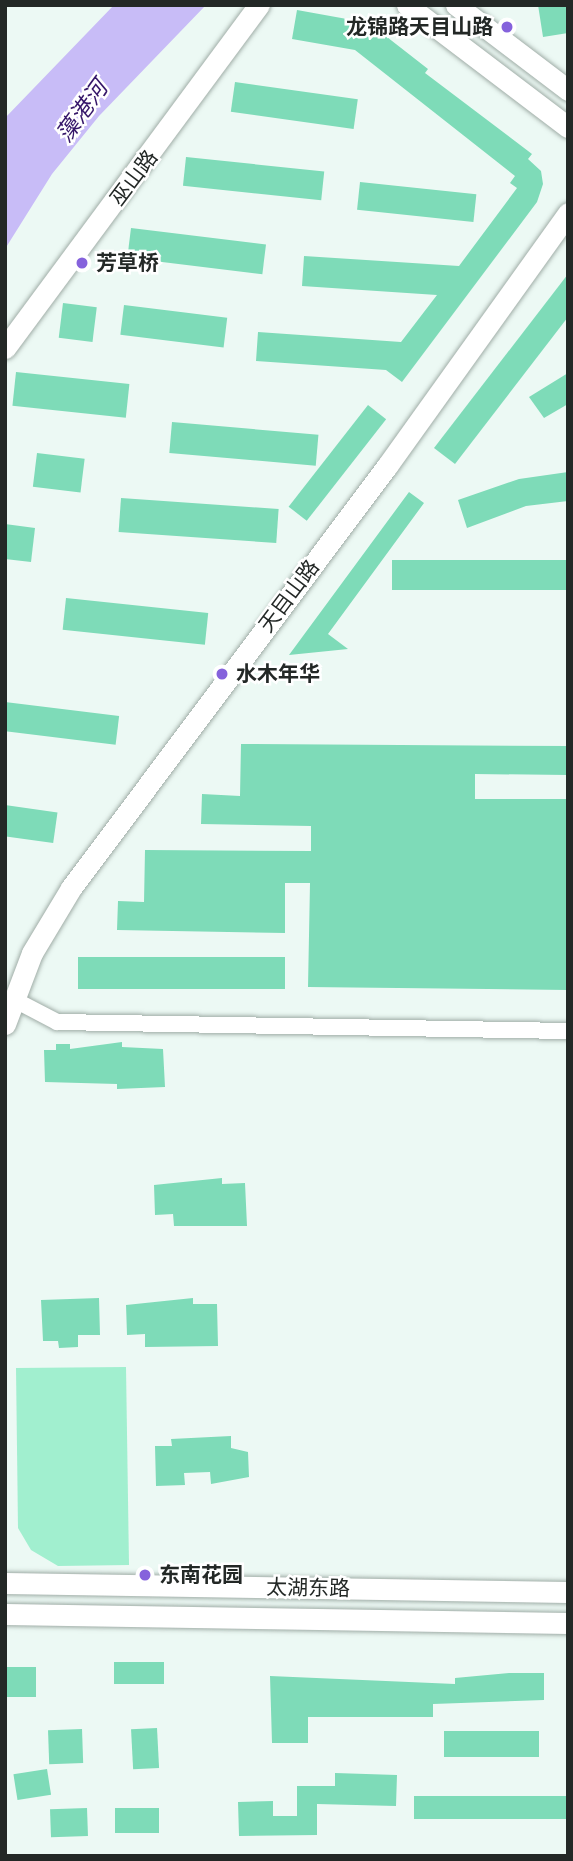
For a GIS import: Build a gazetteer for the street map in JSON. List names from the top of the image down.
{
  "streets": {
    "main road": ["巫山路", "天目山路", "太湖东路"]
  },
  "water": ["藻港河"],
  "places": [
    "龙锦路天目山路",
    "芳草桥",
    "水木年华",
    "东南花园"
  ]
}
